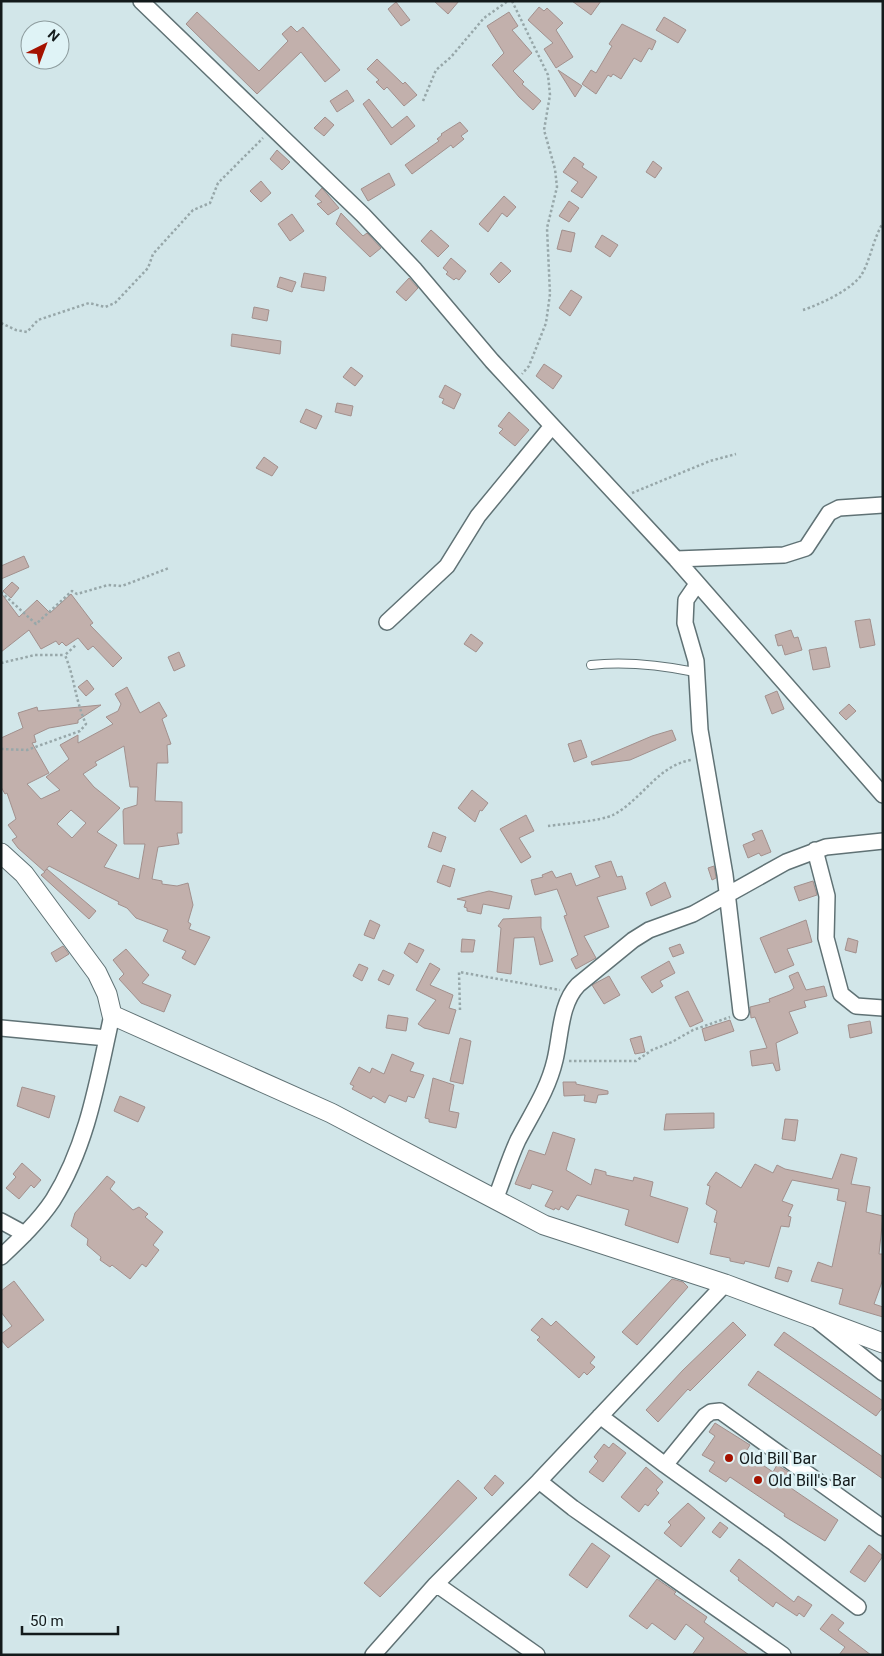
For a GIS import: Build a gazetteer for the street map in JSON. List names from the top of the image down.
{
  "places": ["Old Bill Bar", "Old Bill's Bar"],
  "scale_bar": "50 m",
  "north": "top right"
}
